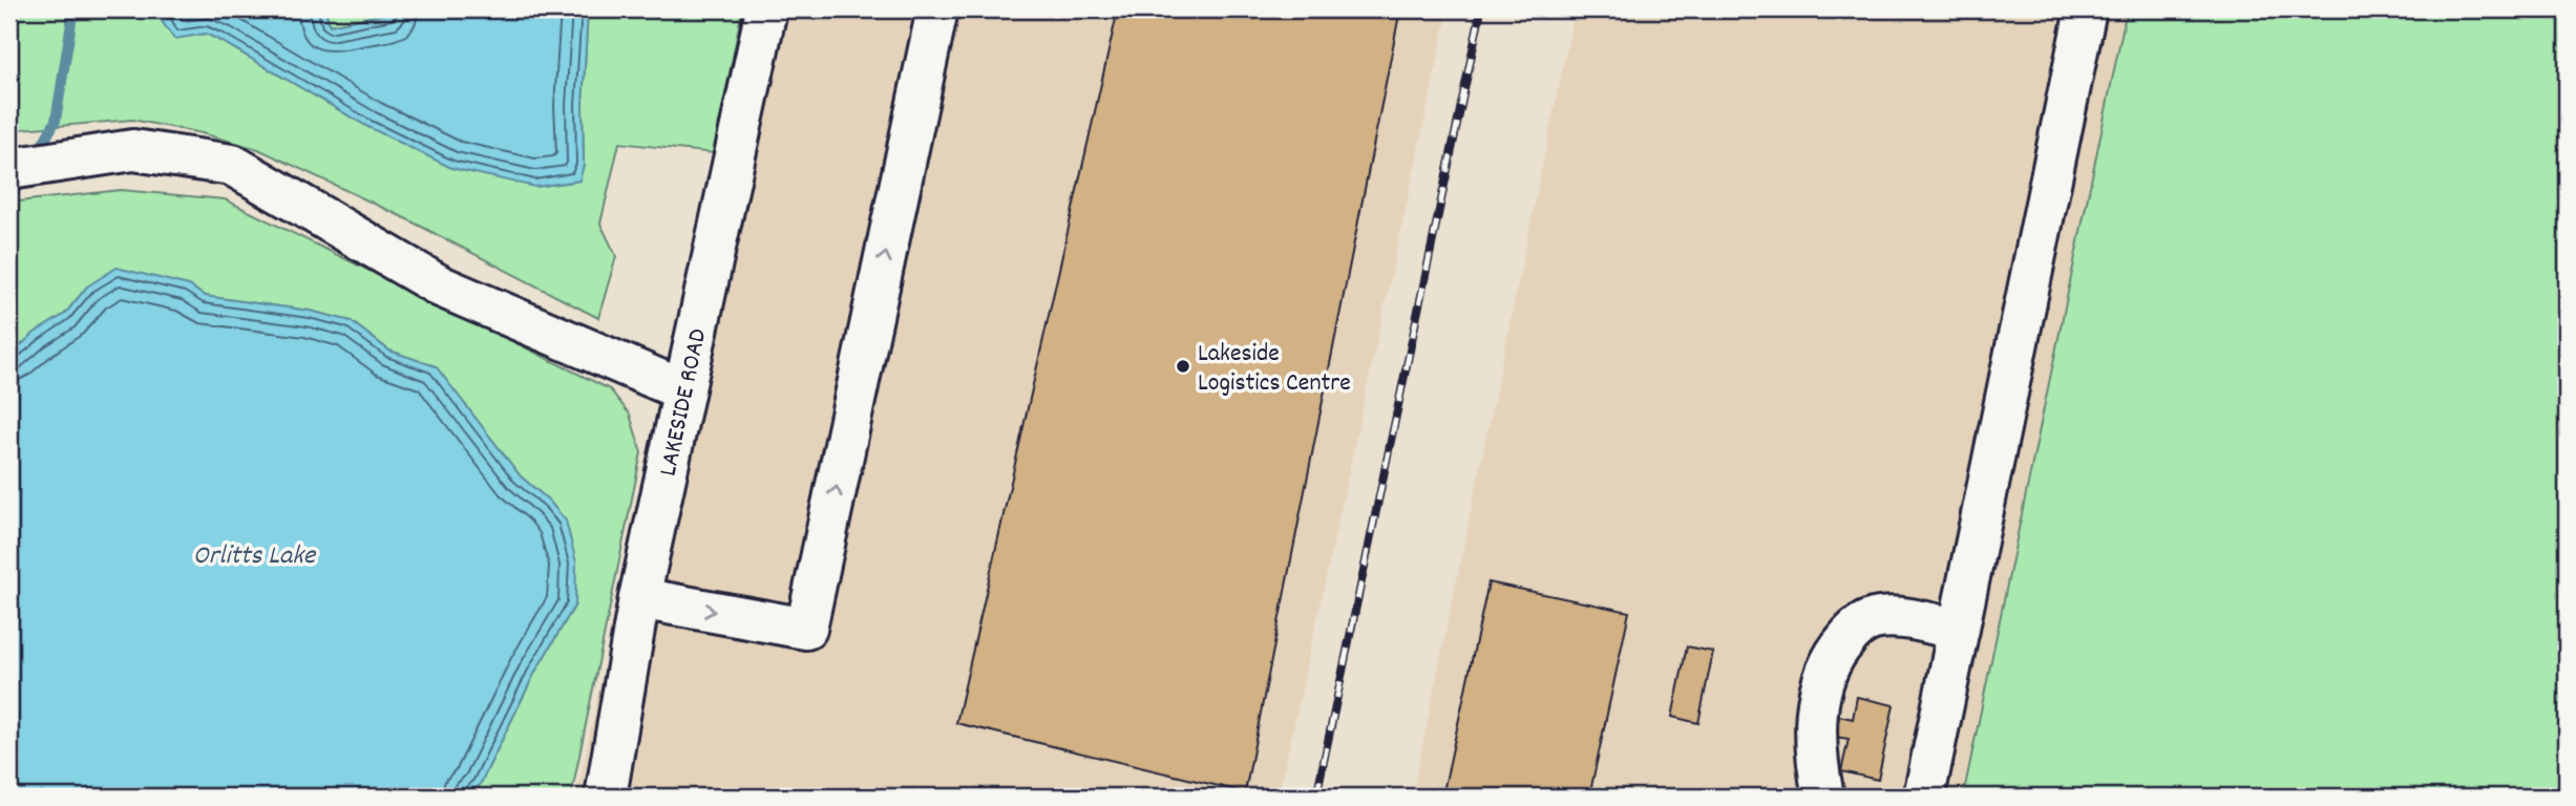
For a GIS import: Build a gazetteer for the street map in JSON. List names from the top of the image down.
{
  "streets": {
    "lane": ["LAKESIDE ROAD"]
  },
  "water": ["Orlitts Lake"],
  "places": ["Lakeside Logistics Centre"]
}
